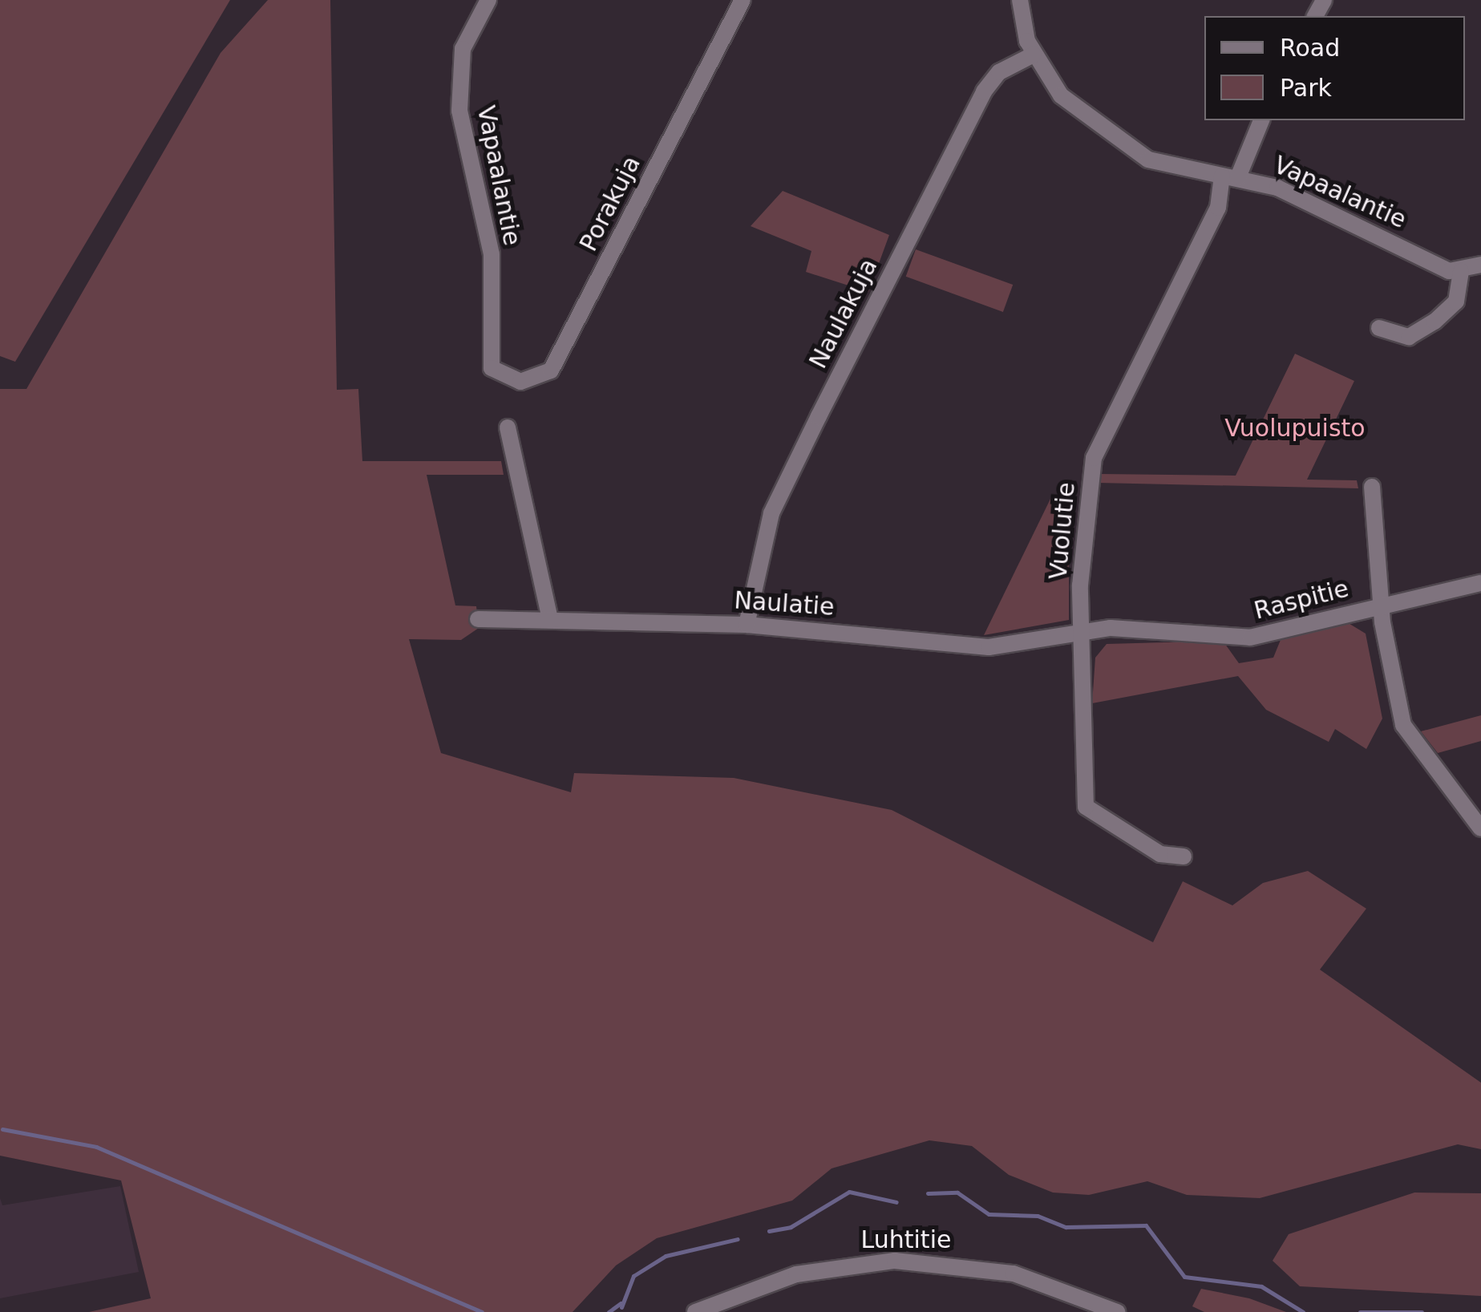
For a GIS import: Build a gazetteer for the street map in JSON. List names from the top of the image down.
{
  "streets": {
    "street": [
      "Vapaalantie",
      "Porakuja",
      "Naulakuja",
      "Vuolutie",
      "Raspitie",
      "Naulatie",
      "Luhtitie"
    ]
  },
  "crossings": [
    ["Vapaalantie", "Porakuja"],
    ["Vapaalantie", "Naulakuja"],
    ["Vapaalantie", "Vuolutie"],
    ["Naulakuja", "Naulatie"],
    ["Vuolutie", "Raspitie"],
    ["Vuolutie", "Naulatie"],
    ["Raspitie", "Naulatie"]
  ],
  "parks": ["Vuolupuisto"],
  "legend": ["Road", "Park"]
}
